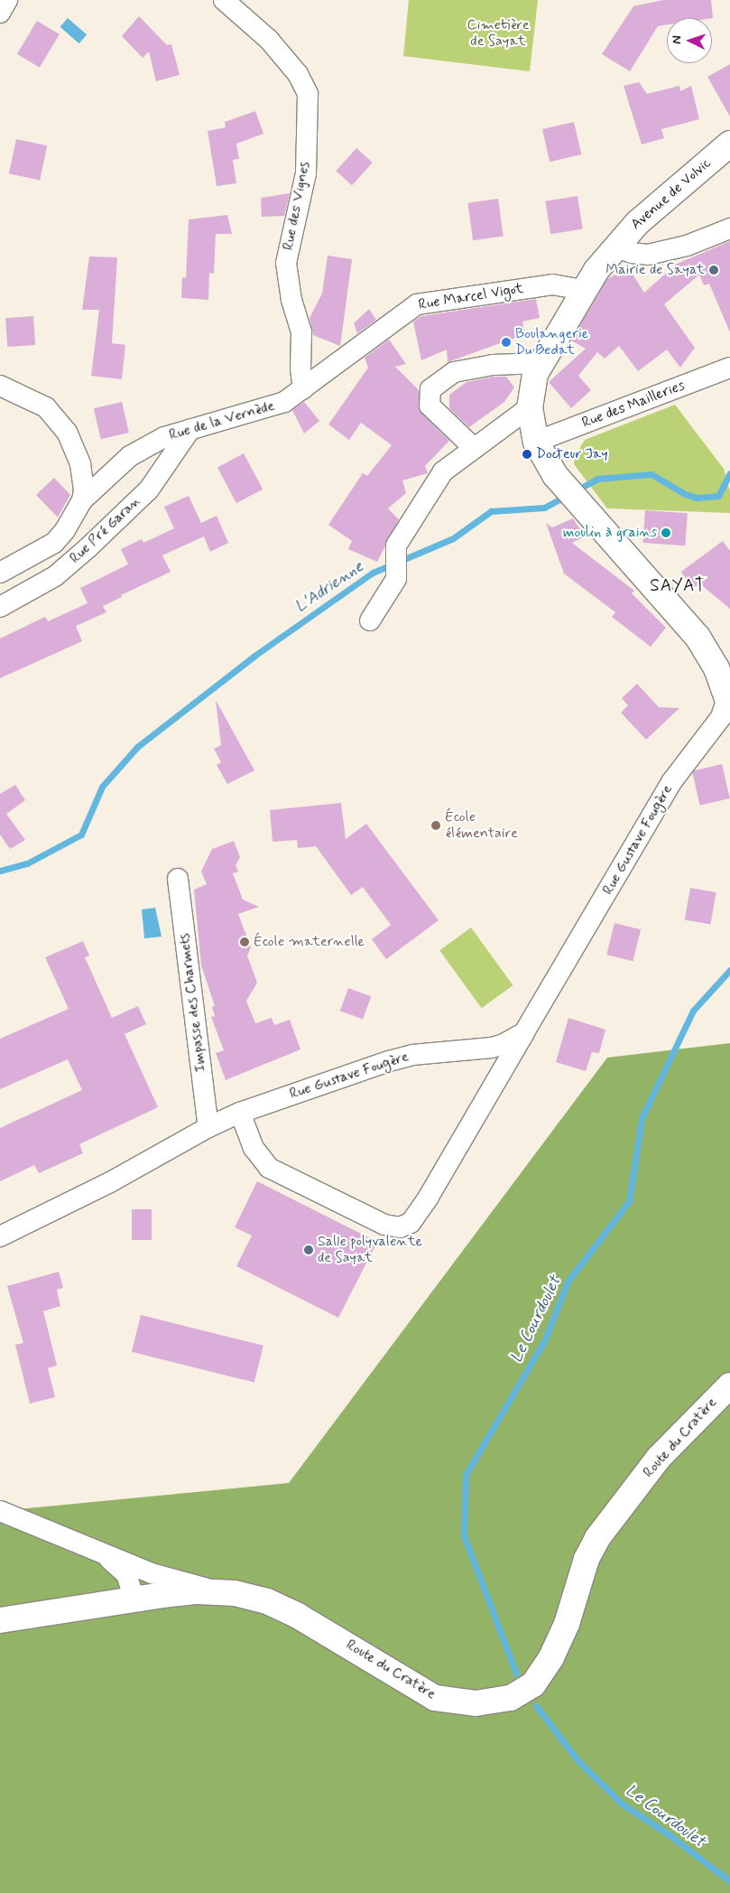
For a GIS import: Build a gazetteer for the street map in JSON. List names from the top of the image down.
{
  "streets": {
    "main road": ["Avenue de Volvic", "Route du Cratère"],
    "street": [
      "Rue des Vignes",
      "Rue Marcel Vigot",
      "Rue des Mailleries",
      "Rue de la Vernède",
      "Rue Pré Garan",
      "Rue Gustave Fougère",
      "Impasse des Charmets"
    ]
  },
  "crossings": [
    ["Avenue de Volvic", "Rue Marcel Vigot"],
    ["Avenue de Volvic", "Rue des Mailleries"],
    ["Avenue de Volvic", "Rue Gustave Fougère"],
    ["Rue des Vignes", "Rue Marcel Vigot"],
    ["Rue des Vignes", "Rue de la Vernède"],
    ["Rue Marcel Vigot", "Rue de la Vernède"],
    ["Rue de la Vernède", "Rue Pré Garan"],
    ["Rue Gustave Fougère", "Impasse des Charmets"]
  ],
  "districts": ["SAYAT"],
  "water": ["L'Adrienne", "Le Courdoulet"],
  "parks": ["Cimetière de Sayat"],
  "places": [
    "Mairie de Sayat",
    "Boulangerie Du Bedat",
    "Docteur Jay",
    "moulin à grains",
    "École élémentaire",
    "École maternelle",
    "Salle polyvalente de Sayat"
  ],
  "north": "left"
}
